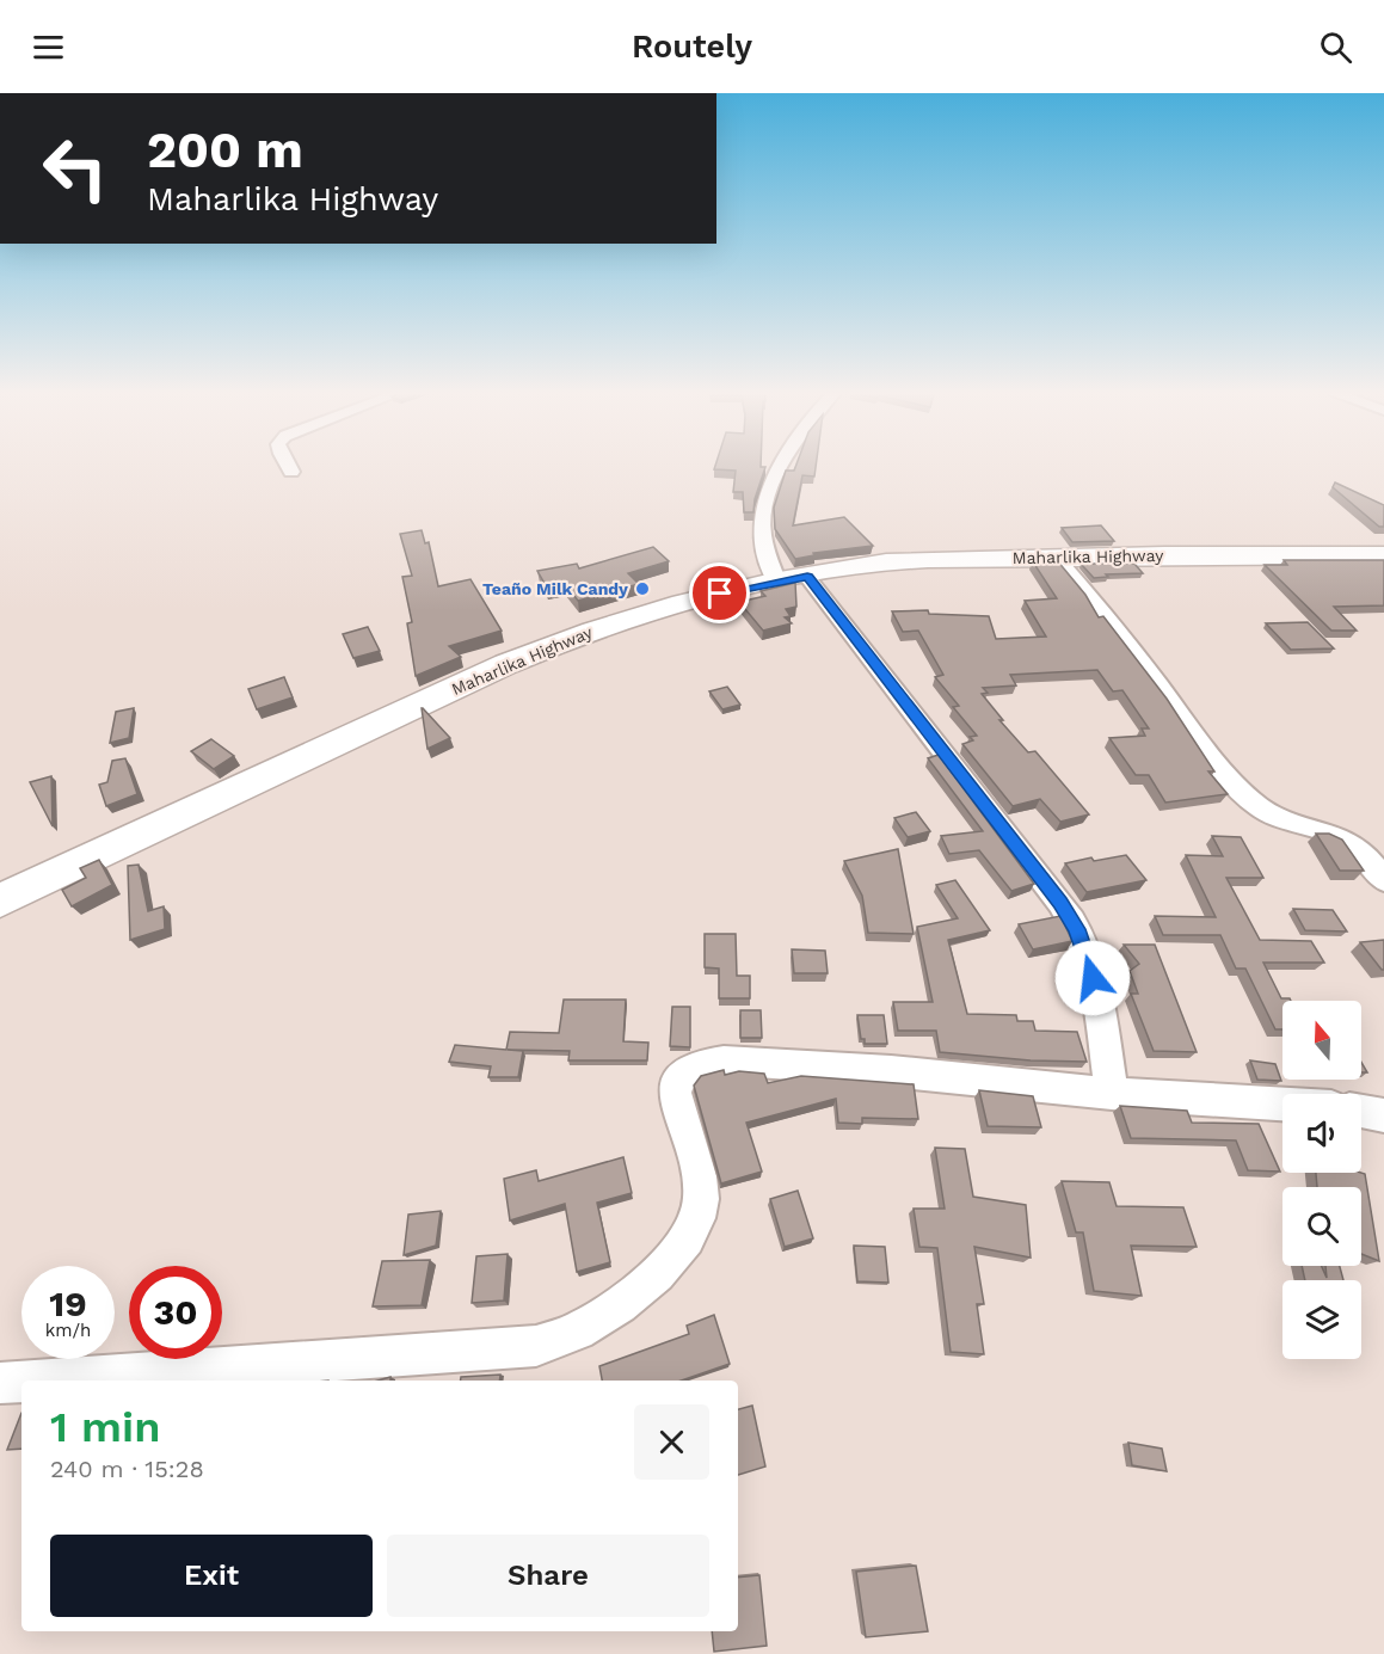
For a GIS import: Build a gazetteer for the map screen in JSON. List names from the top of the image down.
{
  "streets": {
    "highway": ["Maharlika Highway"]
  },
  "places": ["Teaño Milk Candy"],
  "north": "top",
  "page": {
    "header": "Routely",
    "turn": ["200 m", "Maharlika Highway"],
    "speed": "19 km/h",
    "limit": "30",
    "heading": ["1 min", "240 m · 15:28"],
    "buttons": ["Exit", "Share"]
  }
}
